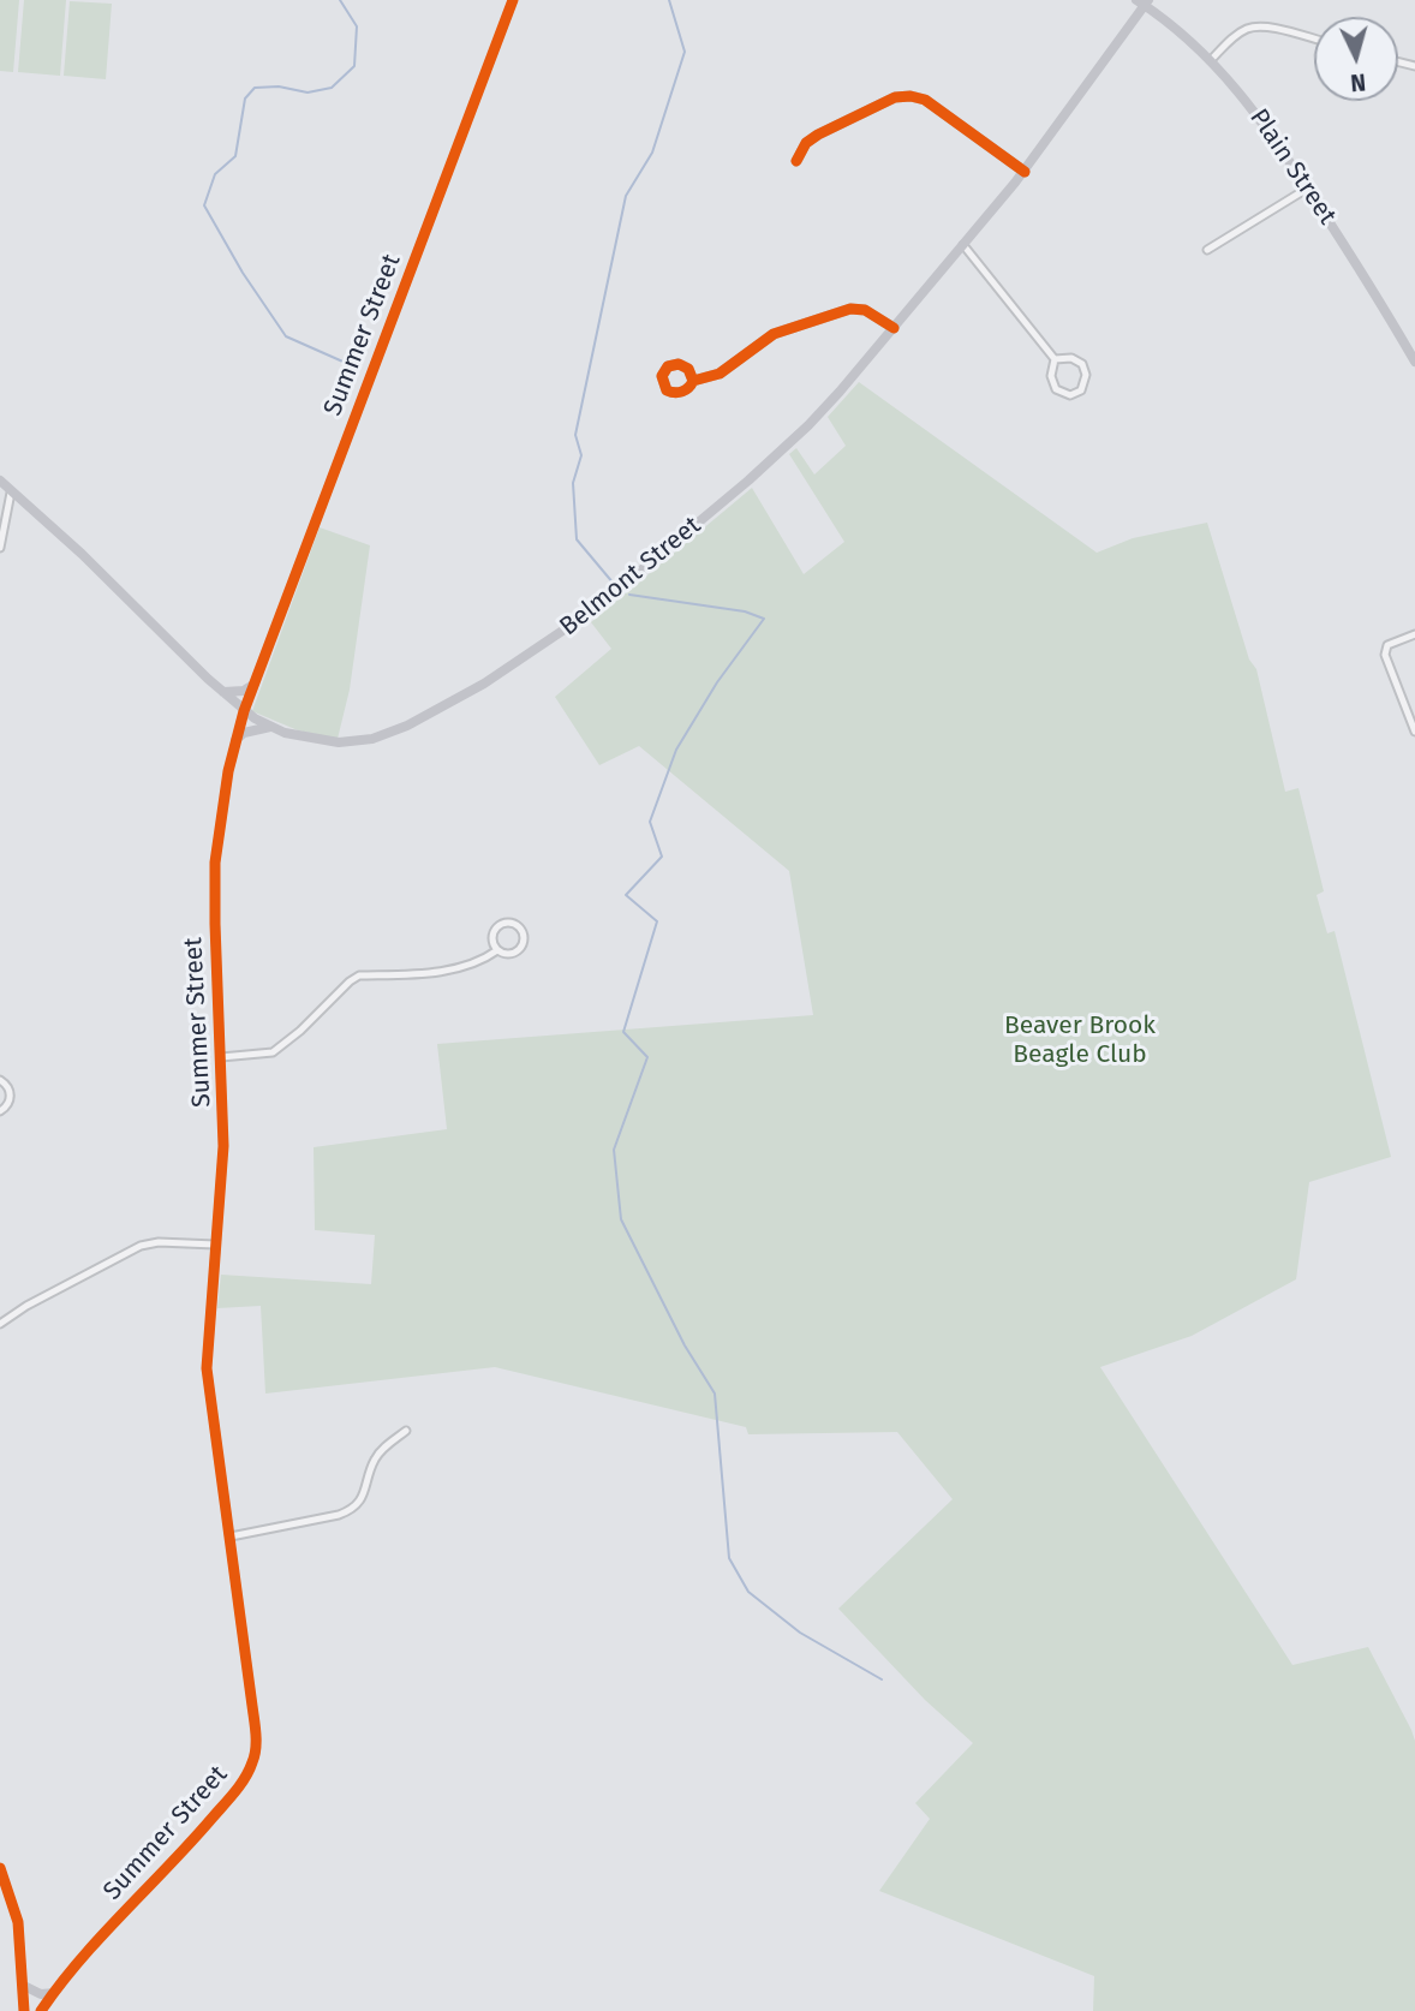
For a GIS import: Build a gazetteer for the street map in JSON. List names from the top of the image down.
{
  "streets": {
    "street": ["Plain Street", "Summer Street", "Belmont Street"]
  },
  "crossings": [
    ["Plain Street", "Belmont Street"],
    ["Summer Street", "Belmont Street"]
  ],
  "parks": ["Beaver Brook Beagle Club"],
  "north": "bottom"
}
